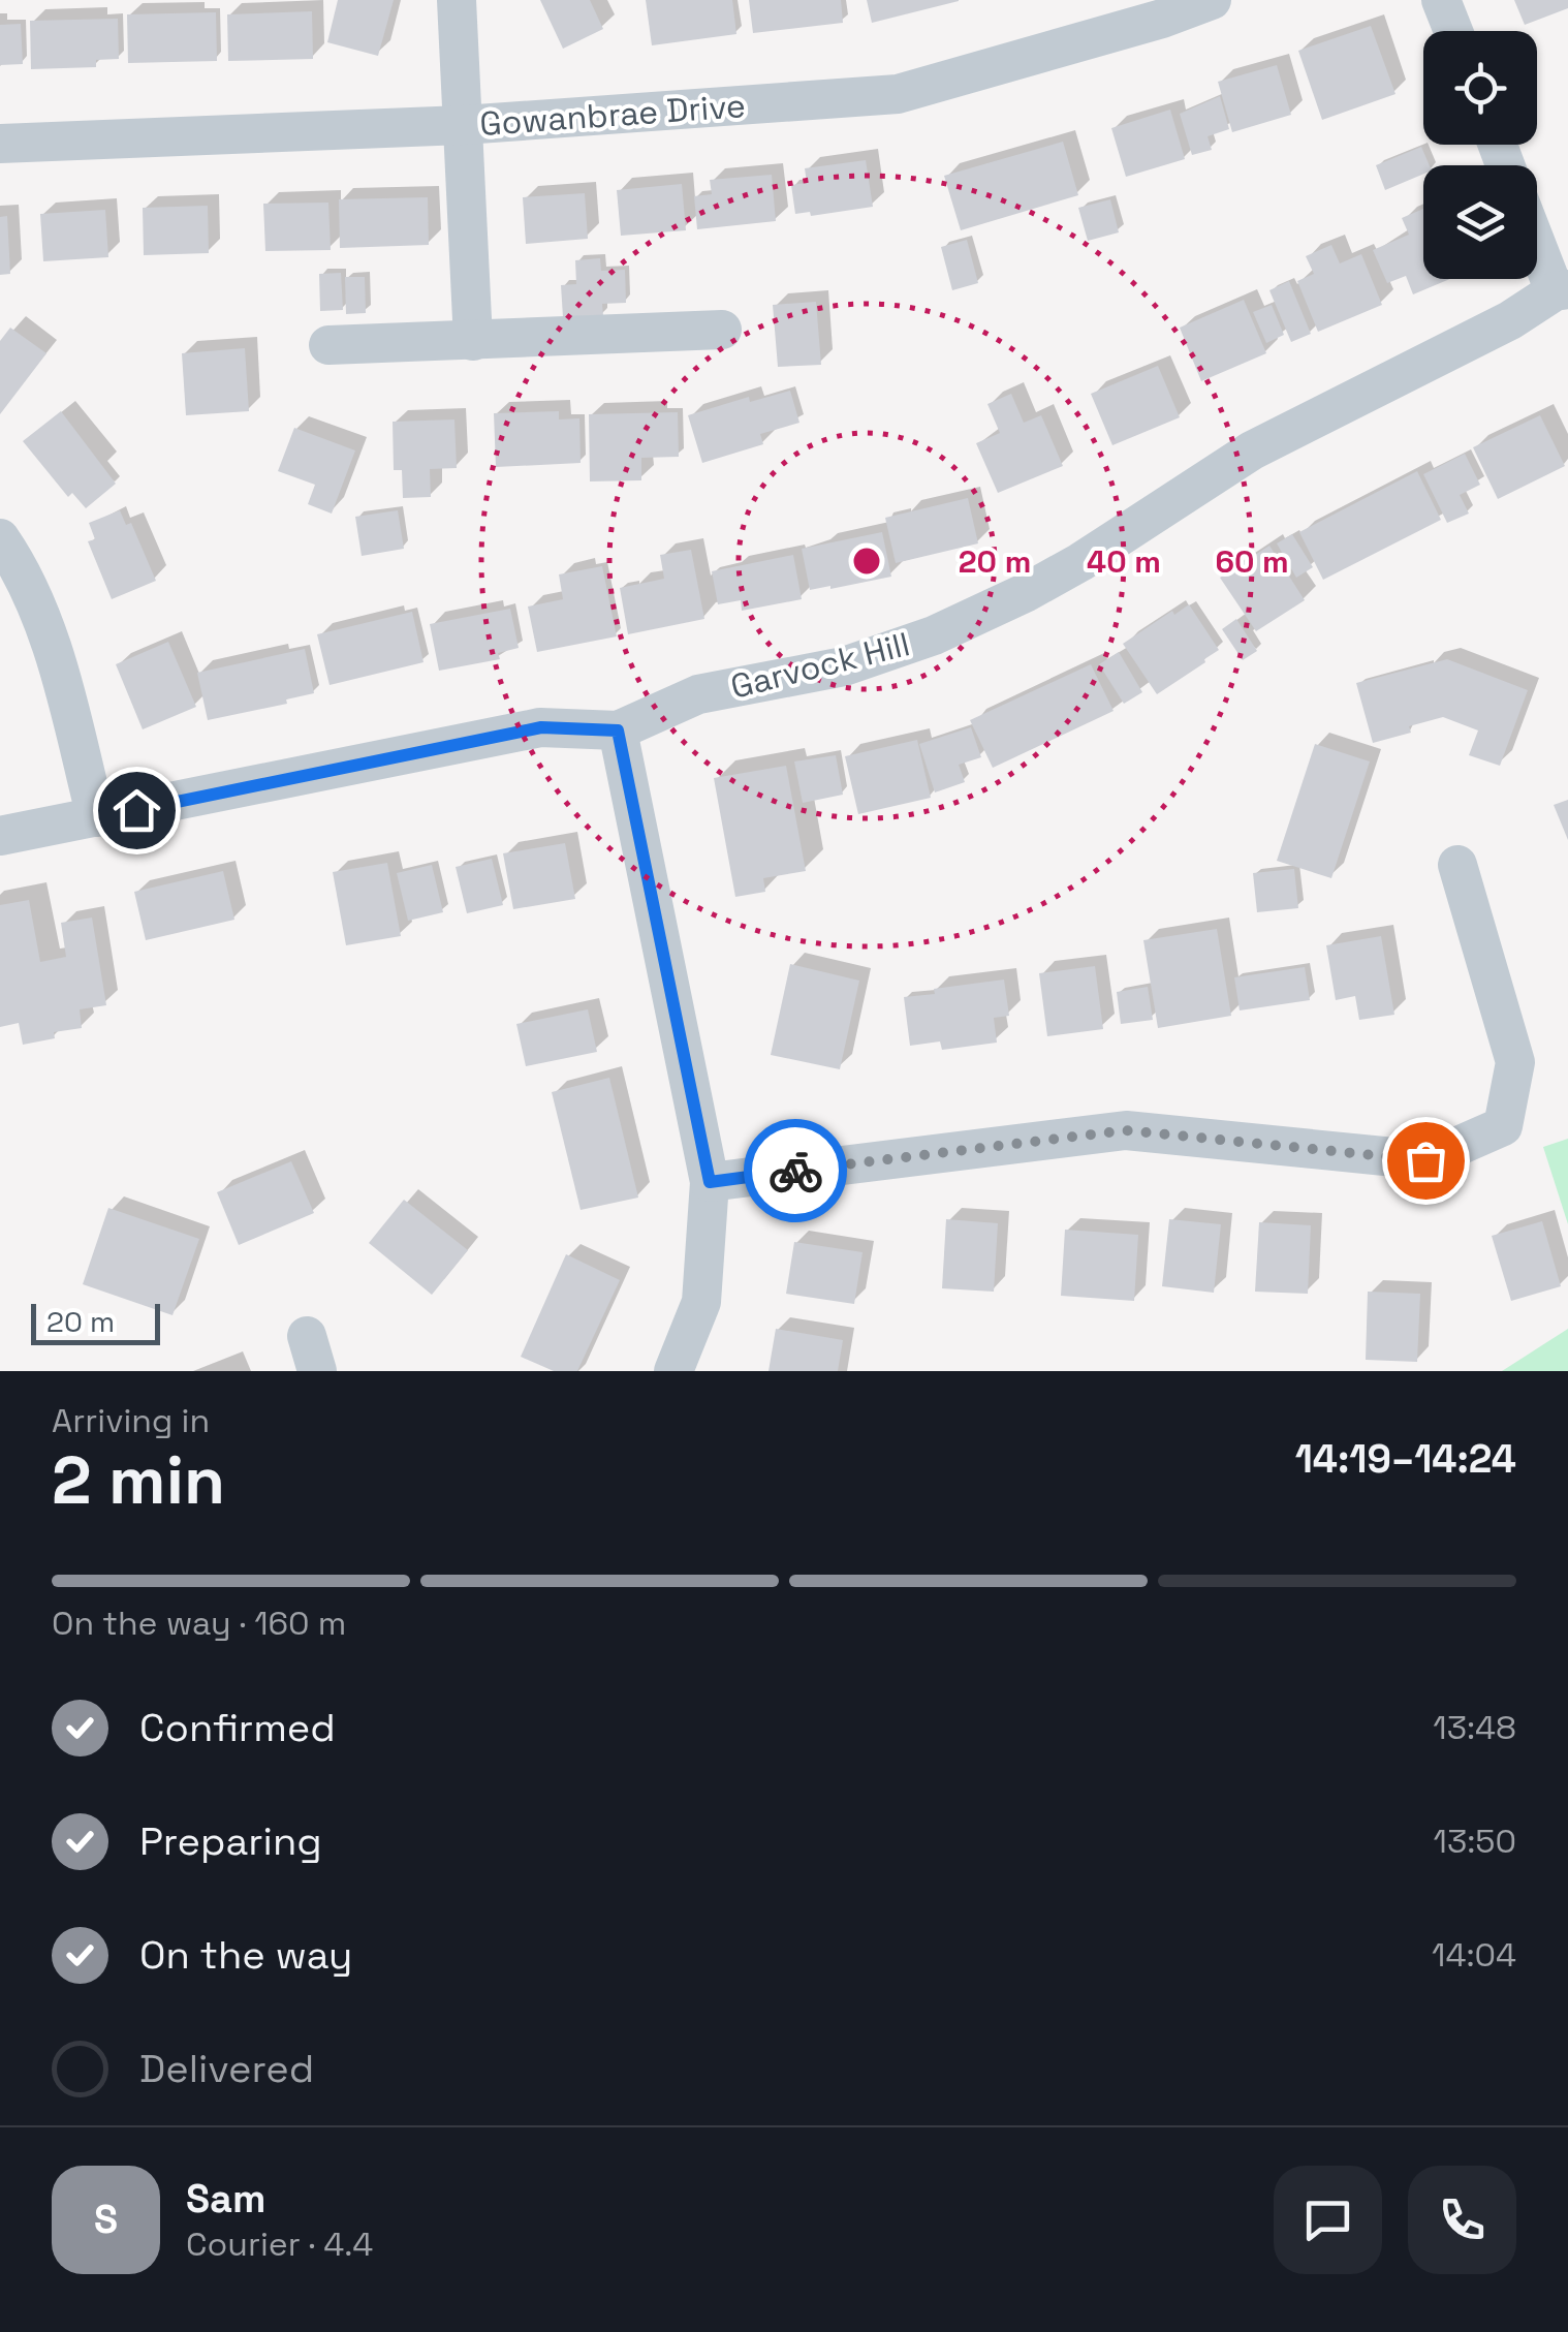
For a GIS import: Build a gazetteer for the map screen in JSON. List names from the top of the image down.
{
  "streets": {
    "street": ["Gowanbrae Drive", "Garvock Hill"]
  },
  "scale_bar": "20 m",
  "page": {
    "scale": "20 m",
    "heading": ["2 min", "Arriving in", "14:19–14:24"],
    "panel": ["Sam", "Courier · 4.4"],
    "bar": "On the way · 160 m",
    "list": [
      ["Confirmed", "13:48"],
      ["Preparing", "13:50"],
      ["On the way", "14:04"],
      "Delivered"
    ],
    "round": "S"
  },
  "rings": ["20 m", "40 m", "60 m"]
}
